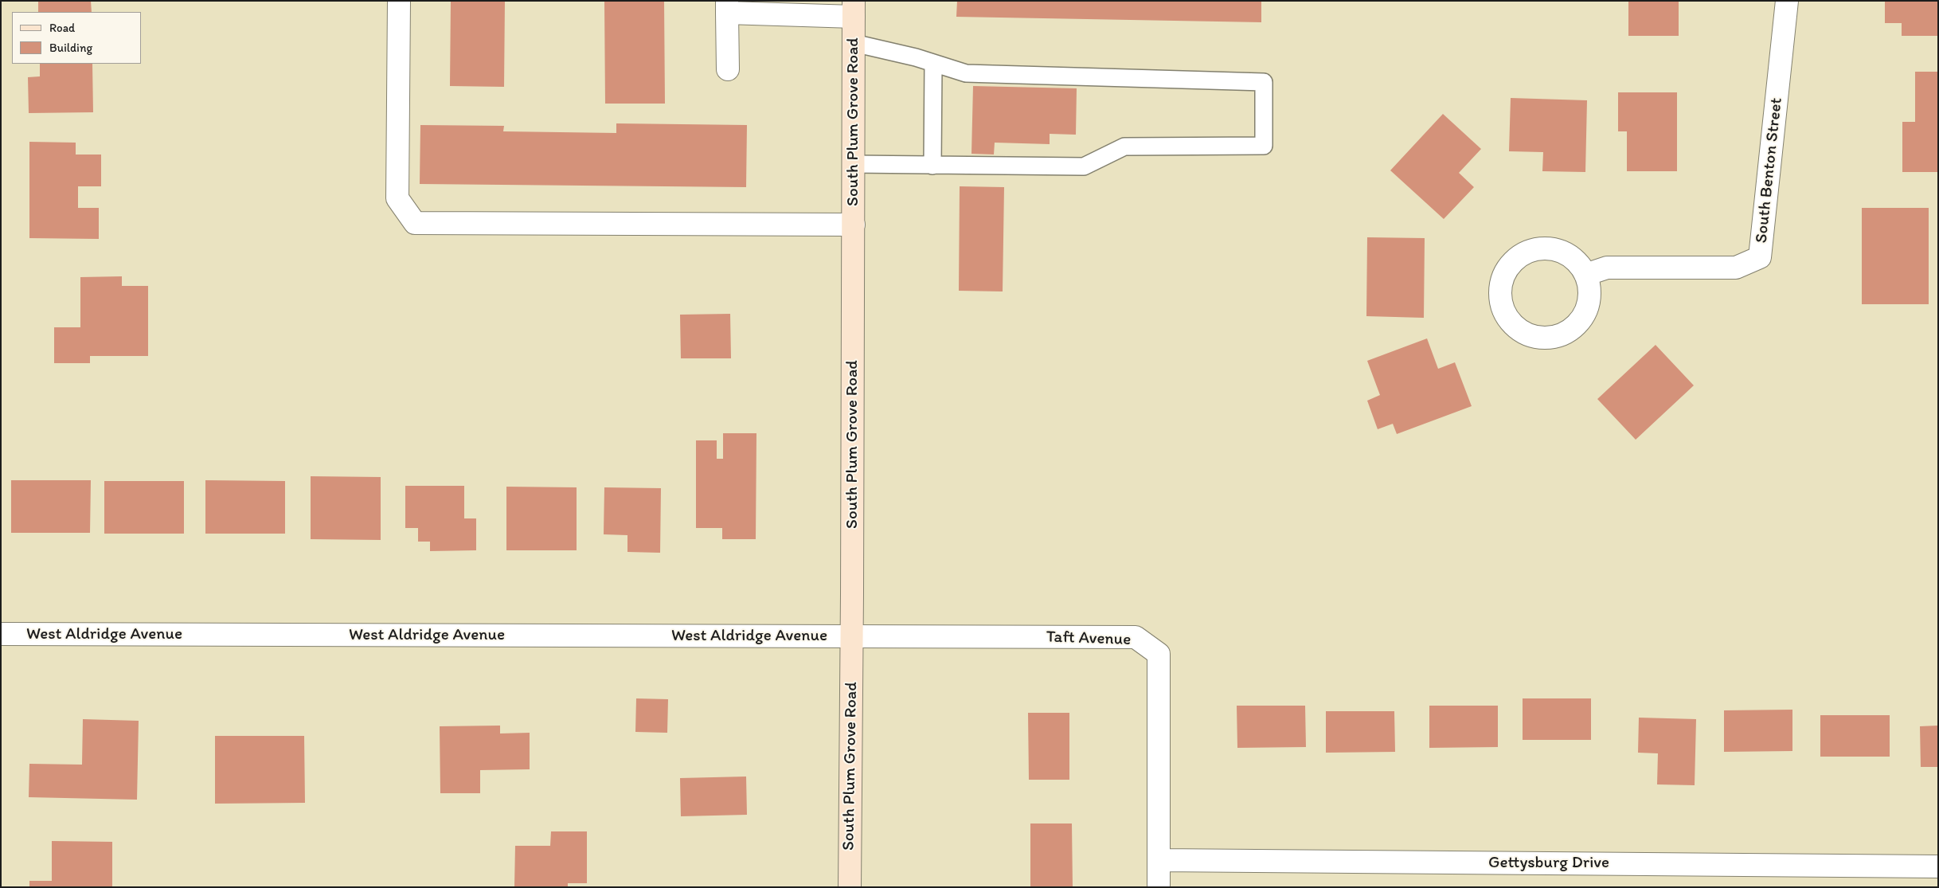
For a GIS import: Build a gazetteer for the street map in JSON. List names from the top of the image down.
{
  "streets": {
    "main road": ["South Plum Grove Road"],
    "street": [
      "South Benton Street",
      "West Aldridge Avenue",
      "Taft Avenue",
      "Gettysburg Drive"
    ]
  },
  "crossings": [
    ["South Plum Grove Road", "West Aldridge Avenue"],
    ["South Plum Grove Road", "Taft Avenue"],
    ["West Aldridge Avenue", "Taft Avenue"],
    ["Taft Avenue", "Gettysburg Drive"]
  ],
  "legend": ["Road", "Building"]
}
